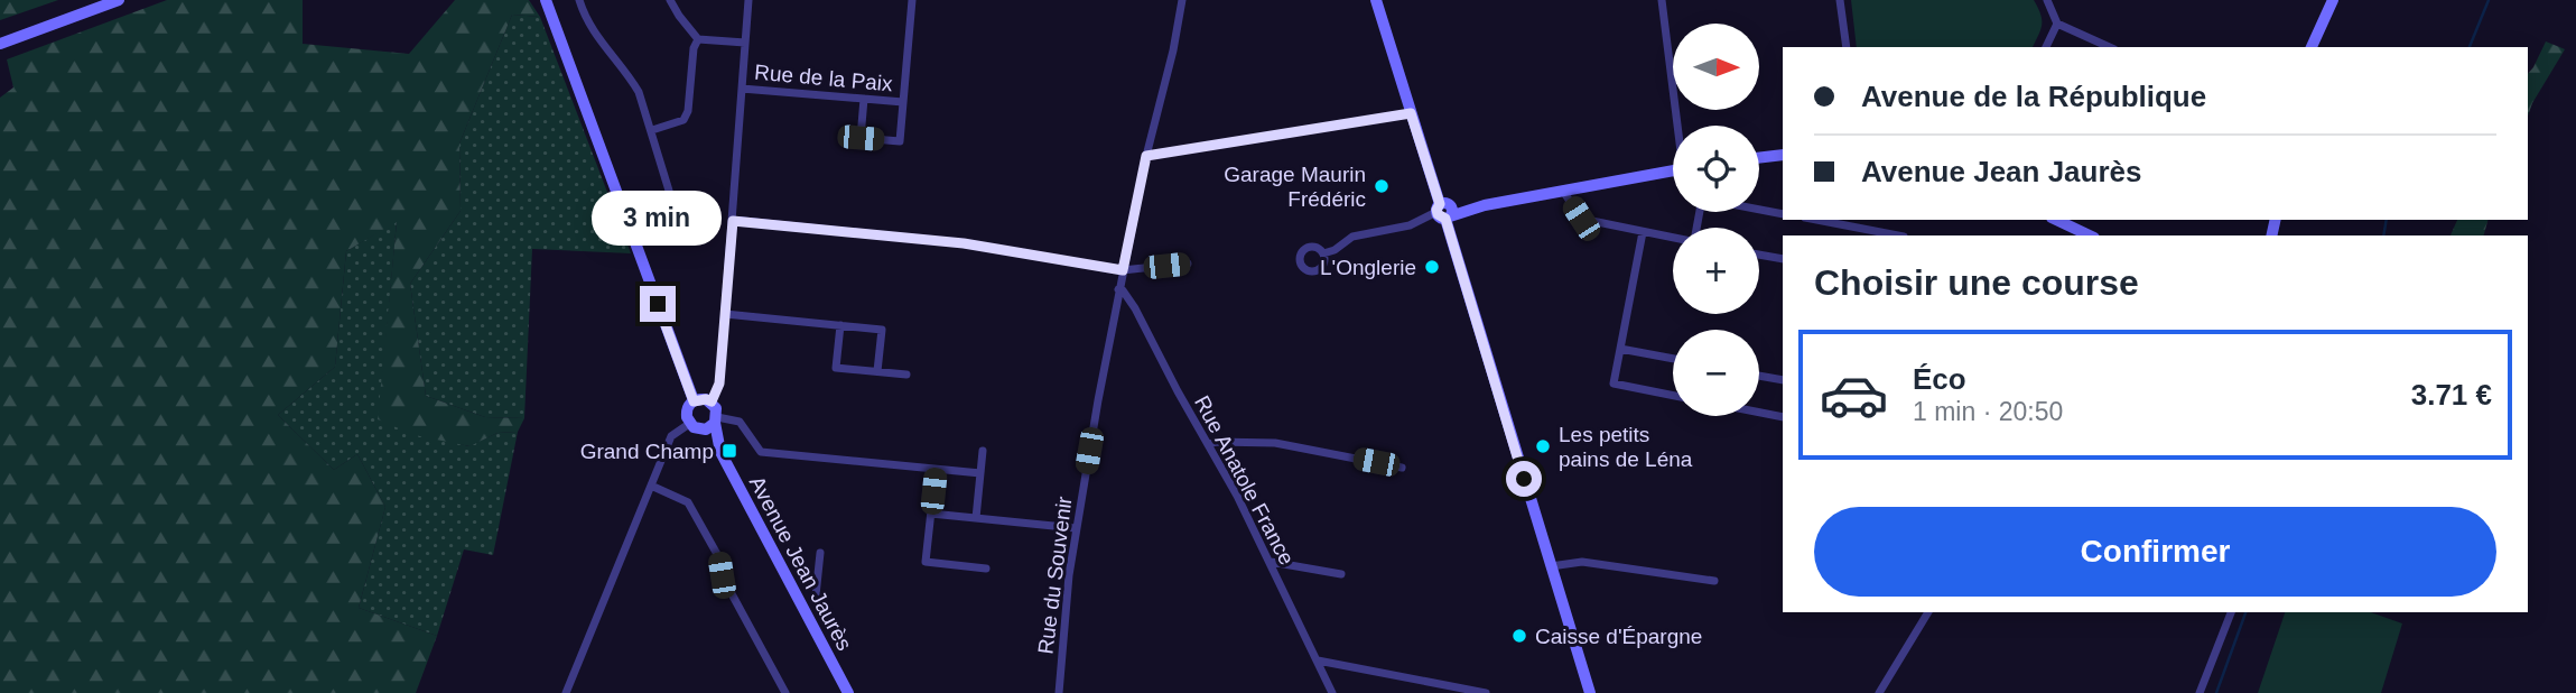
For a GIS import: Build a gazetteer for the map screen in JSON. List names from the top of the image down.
{
  "streets": {
    "main road": ["Avenue Jean Jaurès"],
    "street": ["Rue de la Paix", "Rue Anatole France", "Rue du Souvenir"]
  },
  "crossings": [
    ["Rue Anatole France", "Rue du Souvenir"]
  ],
  "places": {
    "other": [
      "Garage Maurin Frédéric",
      "L'Onglerie",
      "Les petits pains de Léna",
      "Caisse d'Épargne"
    ],
    "transit": ["Grand Champ"]
  },
  "north": "right",
  "page": {
    "map_buttons": ["+", "−"],
    "banner": ["Avenue de la République", "Avenue Jean Jaurès"],
    "bubble": "3 min",
    "heading": "Choisir une course",
    "list": [
      {
        "name": "Éco",
        "note": "1 min · 20:50",
        "value": "3.71 €"
      }
    ],
    "buttons": "Confirmer"
  }
}
